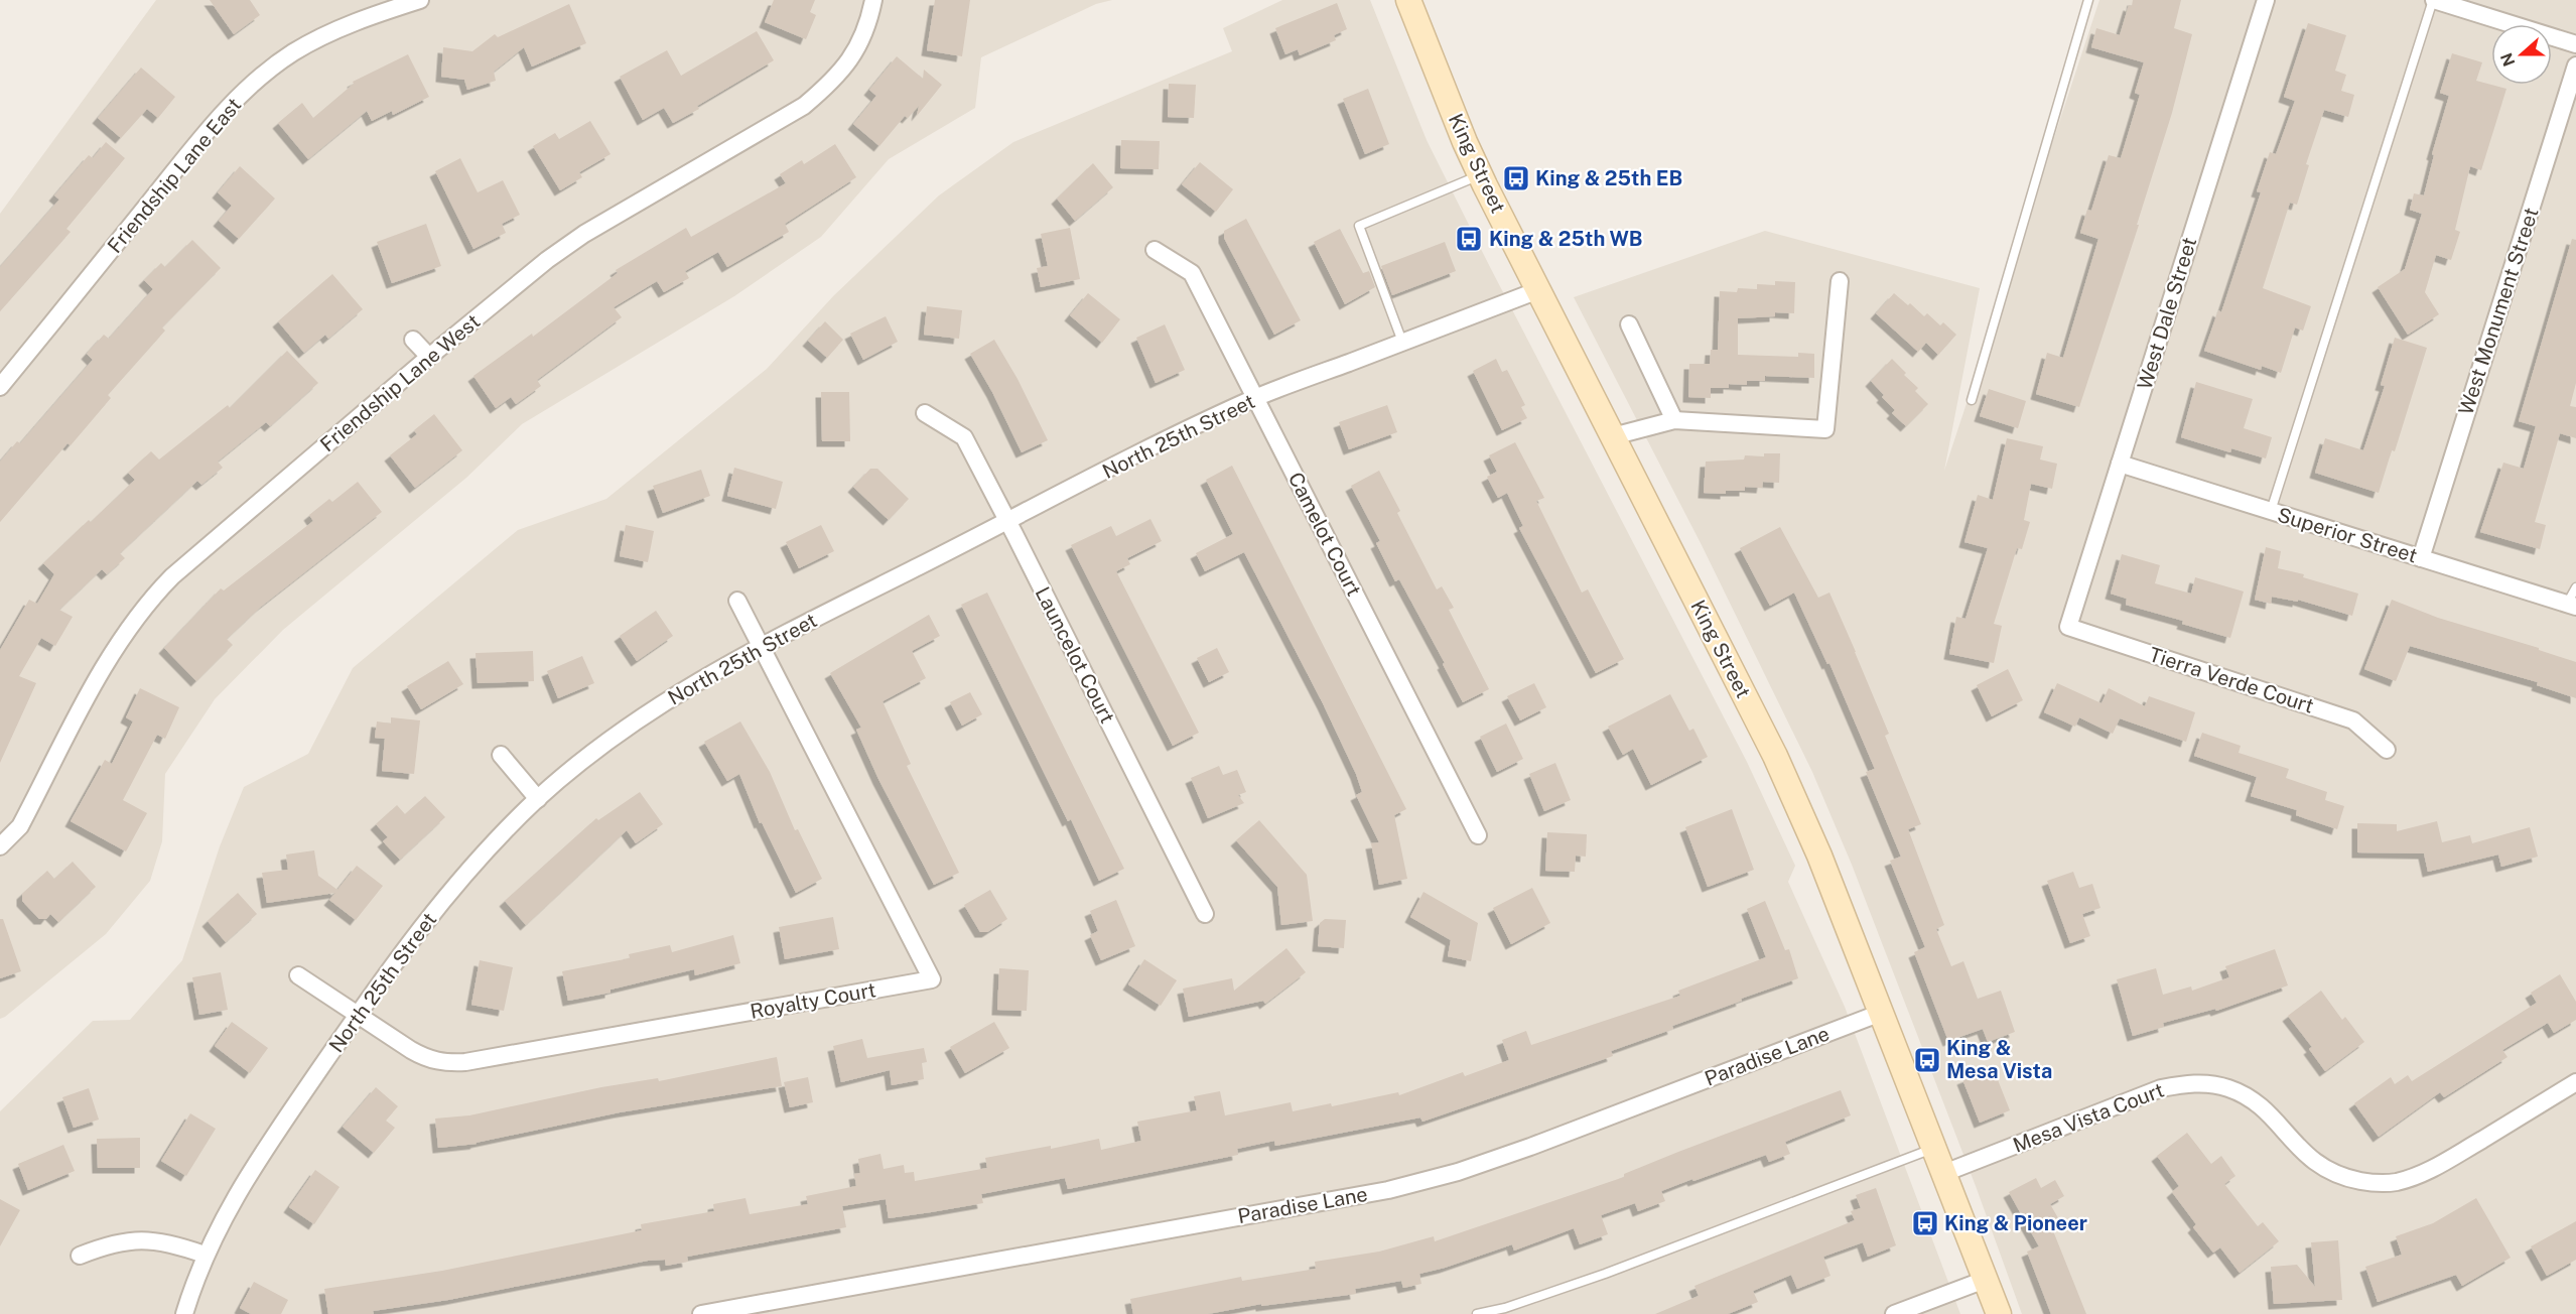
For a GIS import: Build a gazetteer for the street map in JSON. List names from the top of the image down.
{
  "streets": {
    "street": [
      "King Street",
      "Friendship Lane East",
      "West Monument Street",
      "West Dale Street",
      "Friendship Lane West",
      "North 25th Street",
      "Camelot Court",
      "Superior Street",
      "Launcelot Court",
      "Tierra Verde Court",
      "Royalty Court",
      "Paradise Lane",
      "Mesa Vista Court"
    ]
  },
  "crossings": [
    ["King Street", "North 25th Street"],
    ["King Street", "Paradise Lane"],
    ["King Street", "Mesa Vista Court"],
    ["West Monument Street", "Superior Street"],
    ["West Dale Street", "Superior Street"],
    ["West Dale Street", "Tierra Verde Court"],
    ["North 25th Street", "Camelot Court"],
    ["North 25th Street", "Launcelot Court"],
    ["North 25th Street", "Royalty Court"]
  ],
  "places": {
    "bus stop": [
      "King & 25th EB",
      "King & 25th WB",
      "King & Mesa Vista",
      "King & Pioneer"
    ]
  },
  "north": "left"
}
